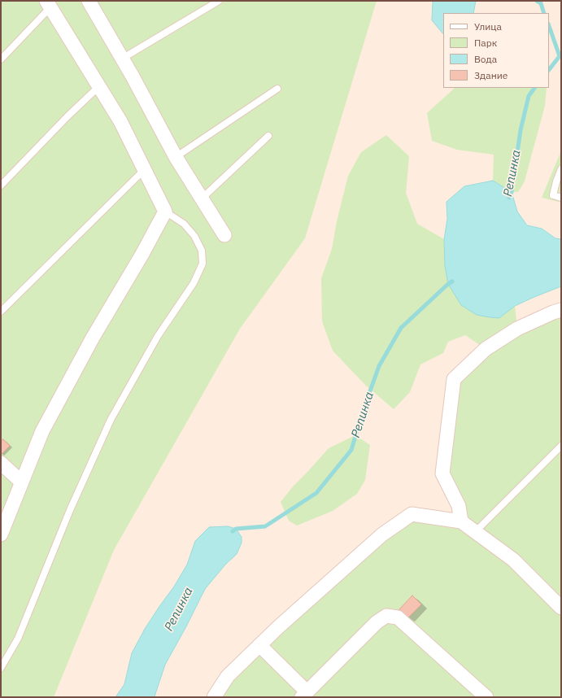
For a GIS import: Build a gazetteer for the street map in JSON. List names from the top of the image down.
{
  "water": ["Репинка"],
  "legend": [
    "Улица",
    "Парк",
    "Вода",
    "Здание"
  ]
}
